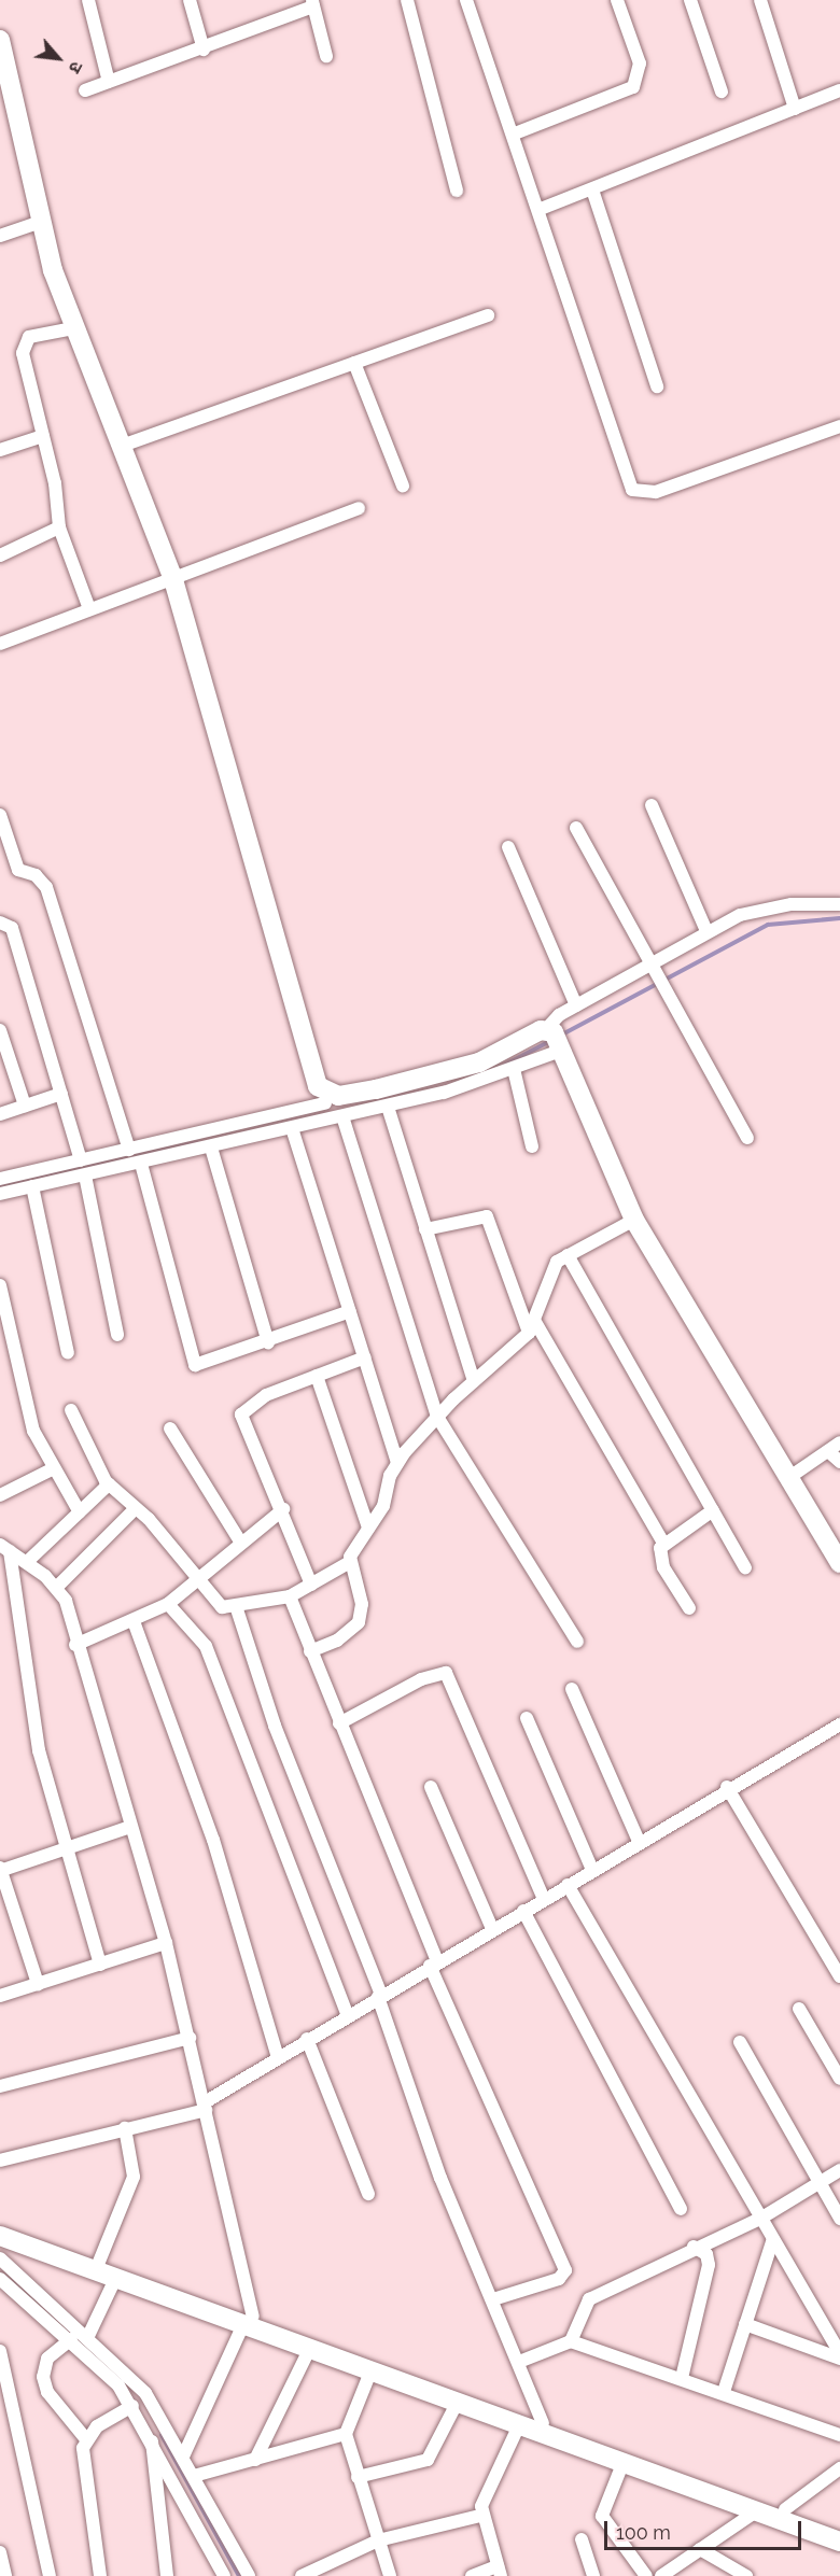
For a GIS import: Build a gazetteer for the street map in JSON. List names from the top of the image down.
{
  "scale_bar": "100 m",
  "north": "bottom right"
}
